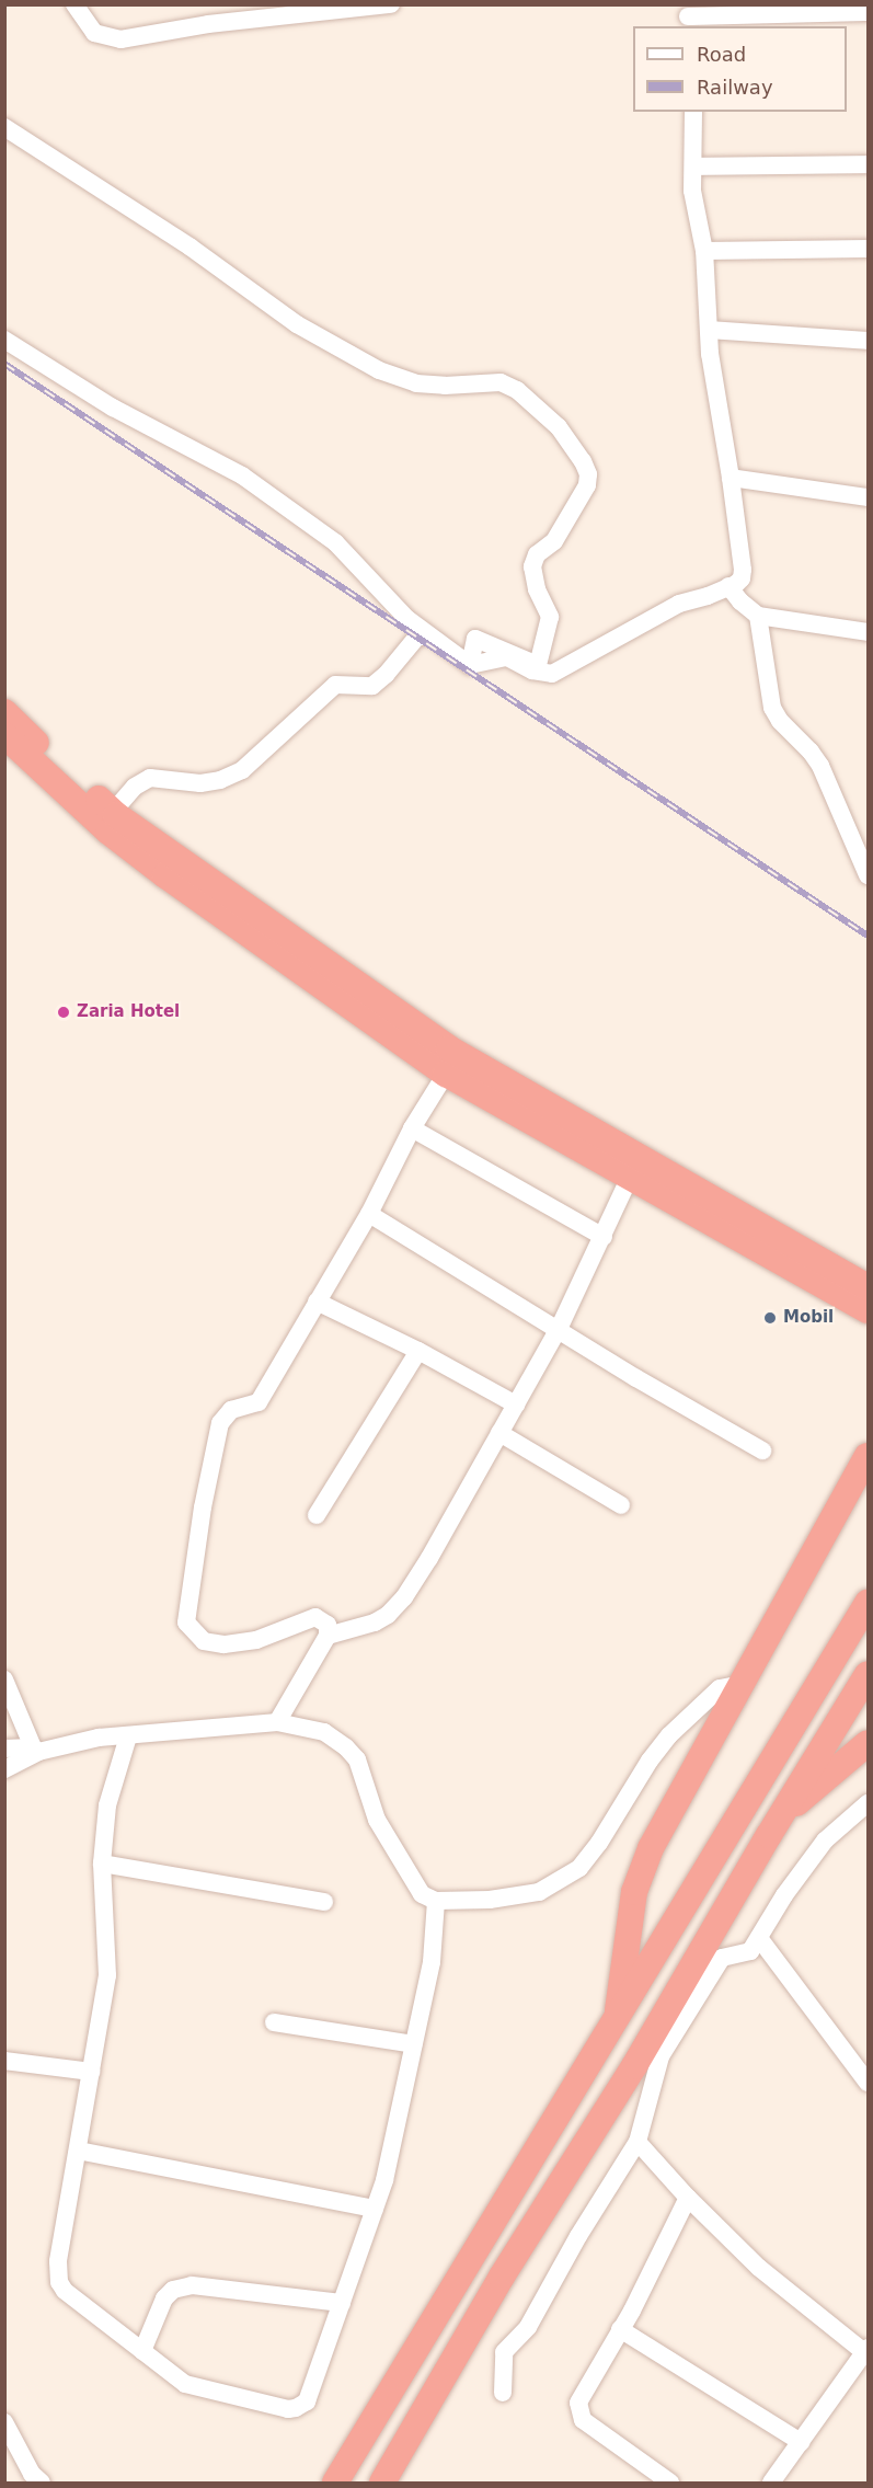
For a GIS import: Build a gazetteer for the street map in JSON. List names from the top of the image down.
{
  "places": ["Zaria Hotel", "Mobil"],
  "legend": ["Road", "Railway"]
}
